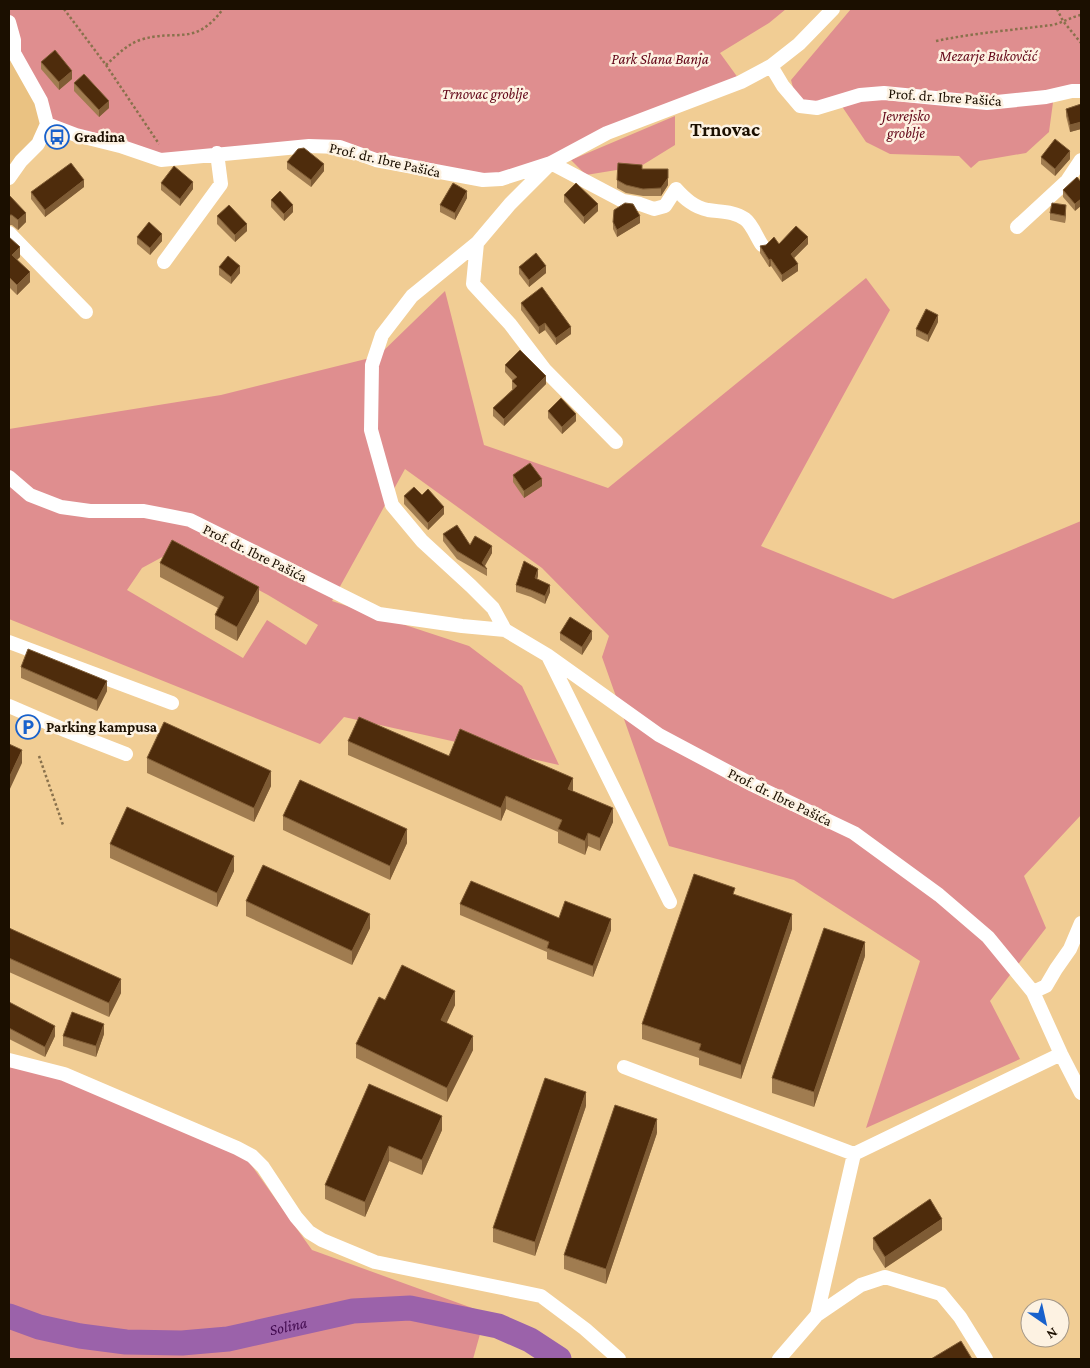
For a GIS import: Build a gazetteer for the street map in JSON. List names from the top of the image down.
{
  "streets": {
    "street": ["Prof. dr. Ibre Pašića"]
  },
  "districts": ["Trnovac"],
  "water": ["Solina"],
  "parks": [
    "Mezarje Bukovčić",
    "Park Slana Banja",
    "Trnovac groblje",
    "Jevrejsko groblje"
  ],
  "places": {
    "bus stop": ["Gradina"],
    "parking": ["Parking kampusa"]
  },
  "north": "bottom right"
}
